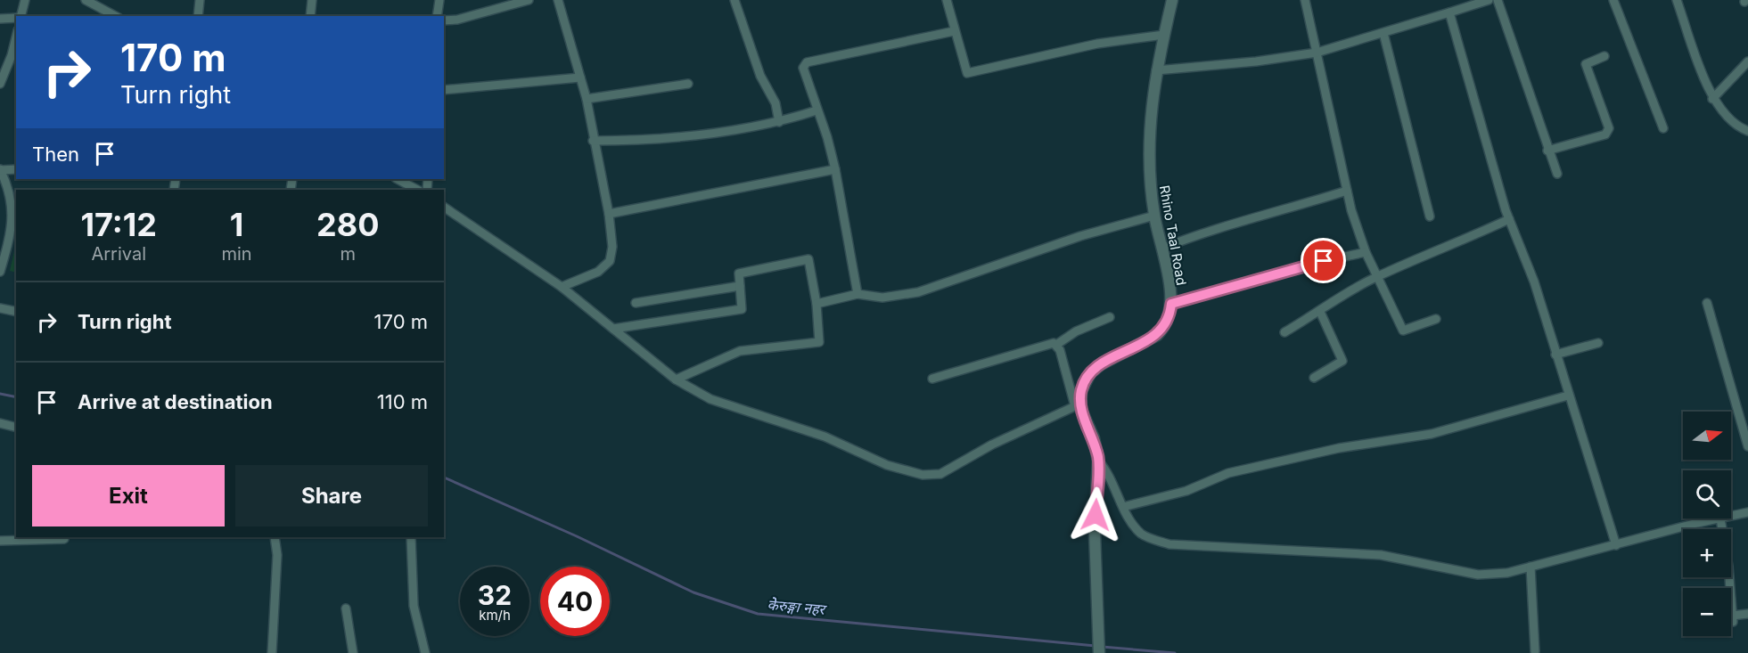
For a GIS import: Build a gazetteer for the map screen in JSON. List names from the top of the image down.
{
  "streets": {
    "street": ["Rhino Taal Road"]
  },
  "water": ["केेरुङ्गा नहर"],
  "north": "right",
  "page": {
    "turn": ["170 m", "Turn right"],
    "then": "Then",
    "eta": [
      "17:12",
      "Arrival",
      "1",
      "min",
      "280",
      "m"
    ],
    "list": [
      {
        "name": "Turn right",
        "value": "170 m"
      },
      {
        "name": "Arrive at destination",
        "value": "110 m"
      }
    ],
    "map_buttons": ["+", "−"],
    "buttons": ["Exit", "Share"],
    "speed": "32 km/h",
    "limit": "40"
  }
}
